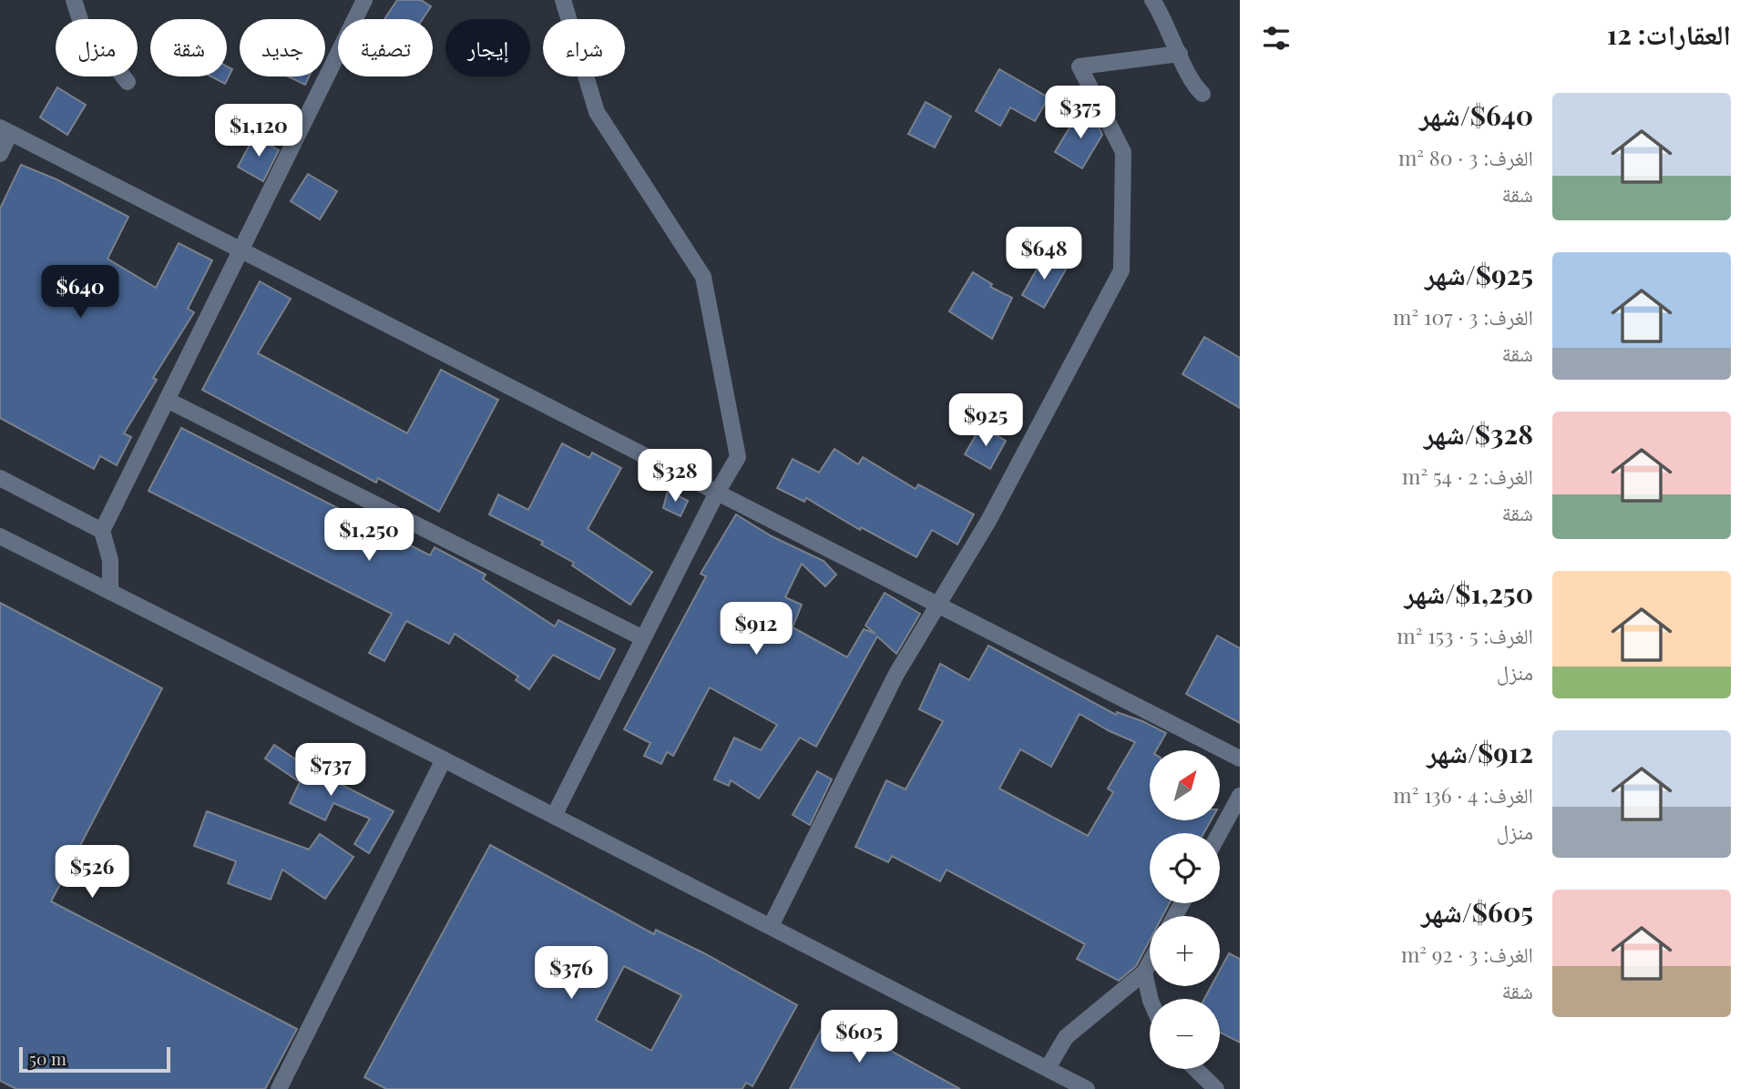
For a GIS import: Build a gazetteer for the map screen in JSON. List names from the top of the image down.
{
  "scale_bar": "50 m",
  "north": "top right",
  "page": {
    "heading": "العقارات: 12",
    "chip": [
      "شراء",
      "إيجار",
      "تصفية",
      "جديد",
      "شقة",
      "منزل"
    ],
    "list": [
      {
        "name": "$640/شهر",
        "note": "الغرف: 3 · 80 m² · شقة"
      },
      {
        "name": "$925/شهر",
        "note": "الغرف: 3 · 107 m² · شقة"
      },
      {
        "name": "$328/شهر",
        "note": "الغرف: 2 · 54 m² · شقة"
      },
      {
        "name": "$1,250/شهر",
        "note": "الغرف: 5 · 153 m² · منزل"
      },
      {
        "name": "$912/شهر",
        "note": "الغرف: 4 · 136 m² · منزل"
      },
      {
        "name": "$605/شهر",
        "note": "الغرف: 3 · 92 m² · شقة"
      }
    ],
    "price": [
      "$375",
      "$1,120",
      "$648",
      "$640",
      "$925",
      "$328",
      "$1,250",
      "$912",
      "$737",
      "$526",
      "$376",
      "$605"
    ],
    "map_buttons": ["+", "−"],
    "scale": "50 m"
  }
}
